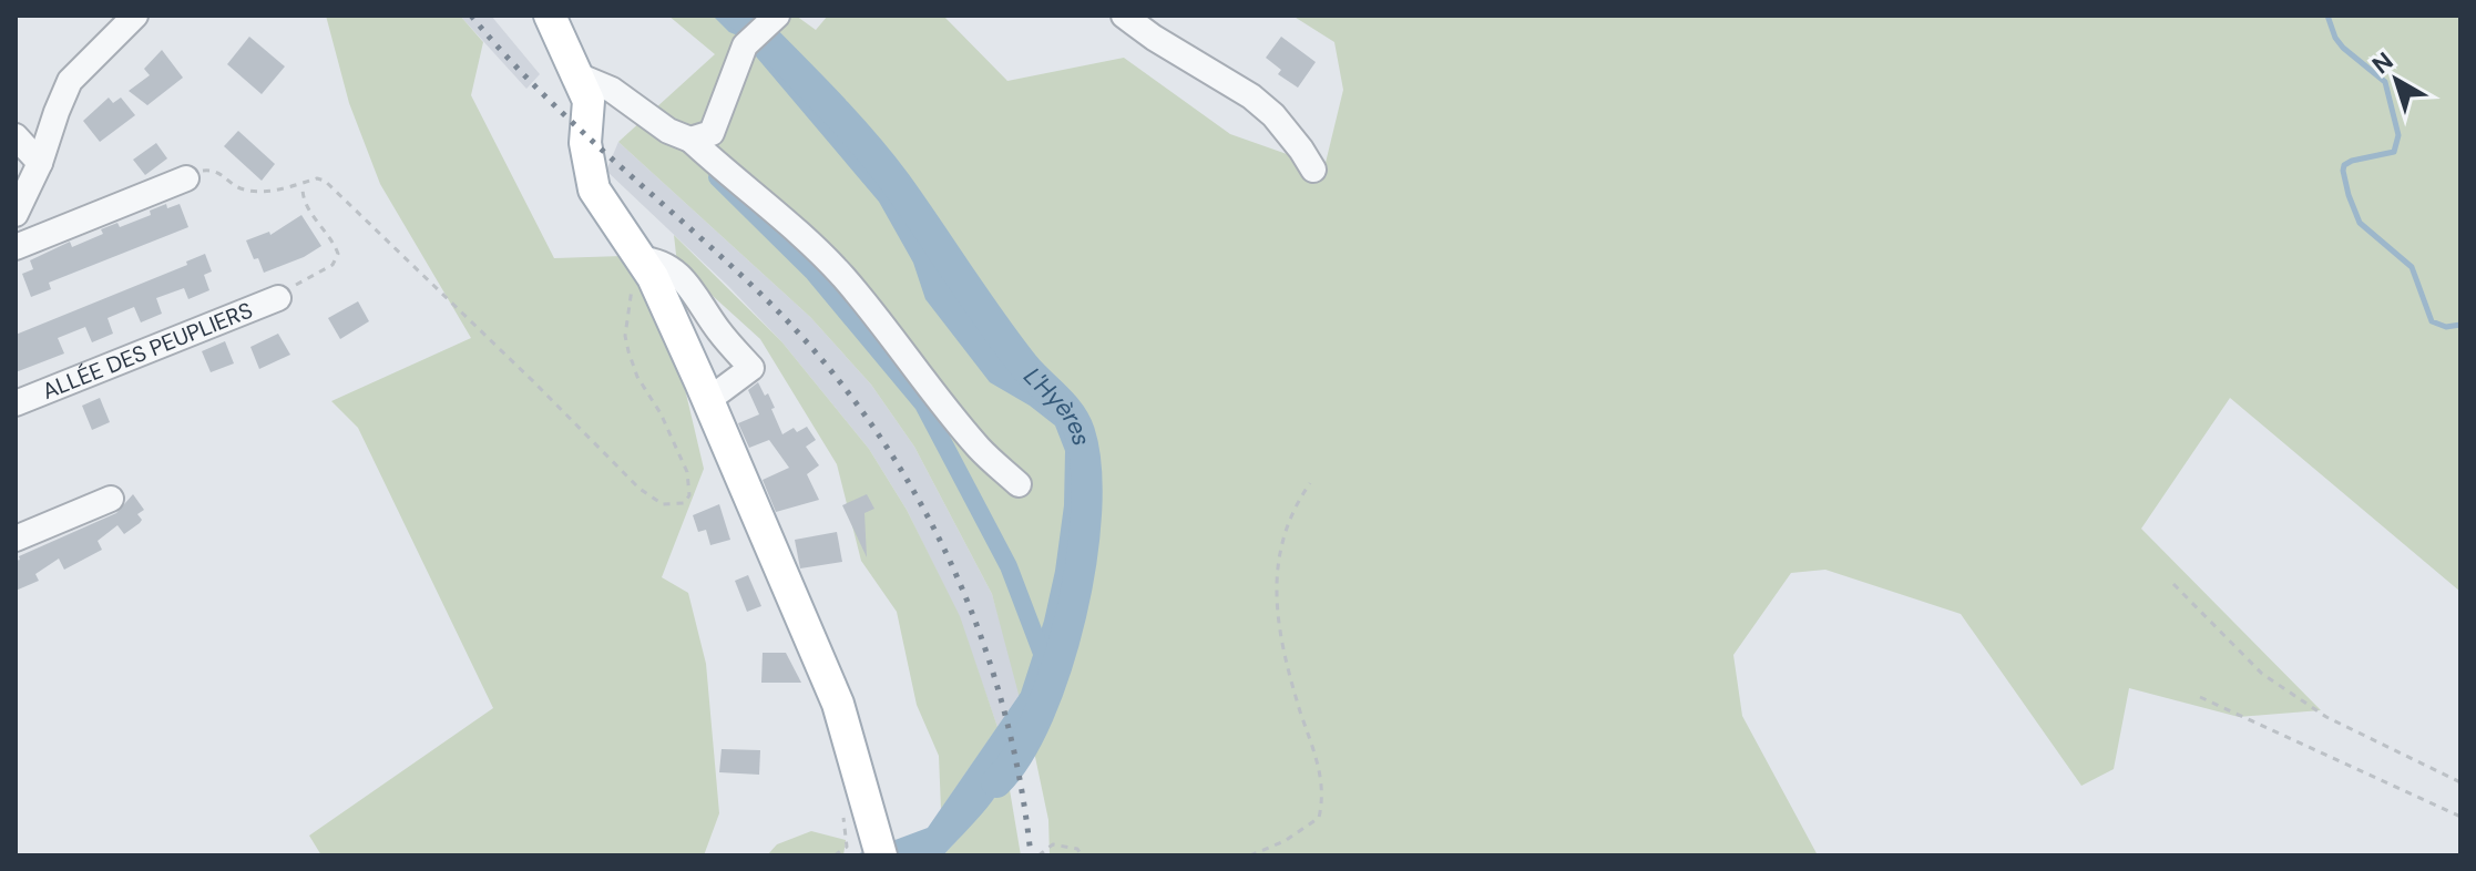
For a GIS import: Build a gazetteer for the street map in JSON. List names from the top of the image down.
{
  "streets": {
    "street": ["ALLÉE DES PEUPLIERS"]
  },
  "water": ["L'Hyères"],
  "north": "top left"
}
